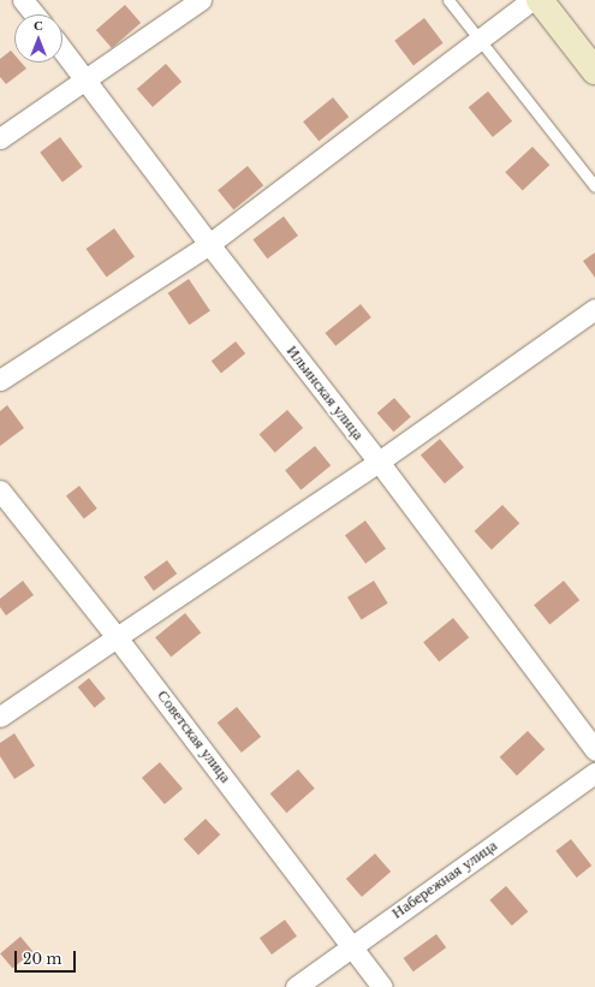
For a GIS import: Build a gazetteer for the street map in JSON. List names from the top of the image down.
{
  "streets": {
    "street": ["Ильинская улица", "Советская улица", "Набережная улица"]
  },
  "crossings": [
    ["Советская улица", "Набережная улица"]
  ],
  "scale_bar": "20 m",
  "north": "top"
}
